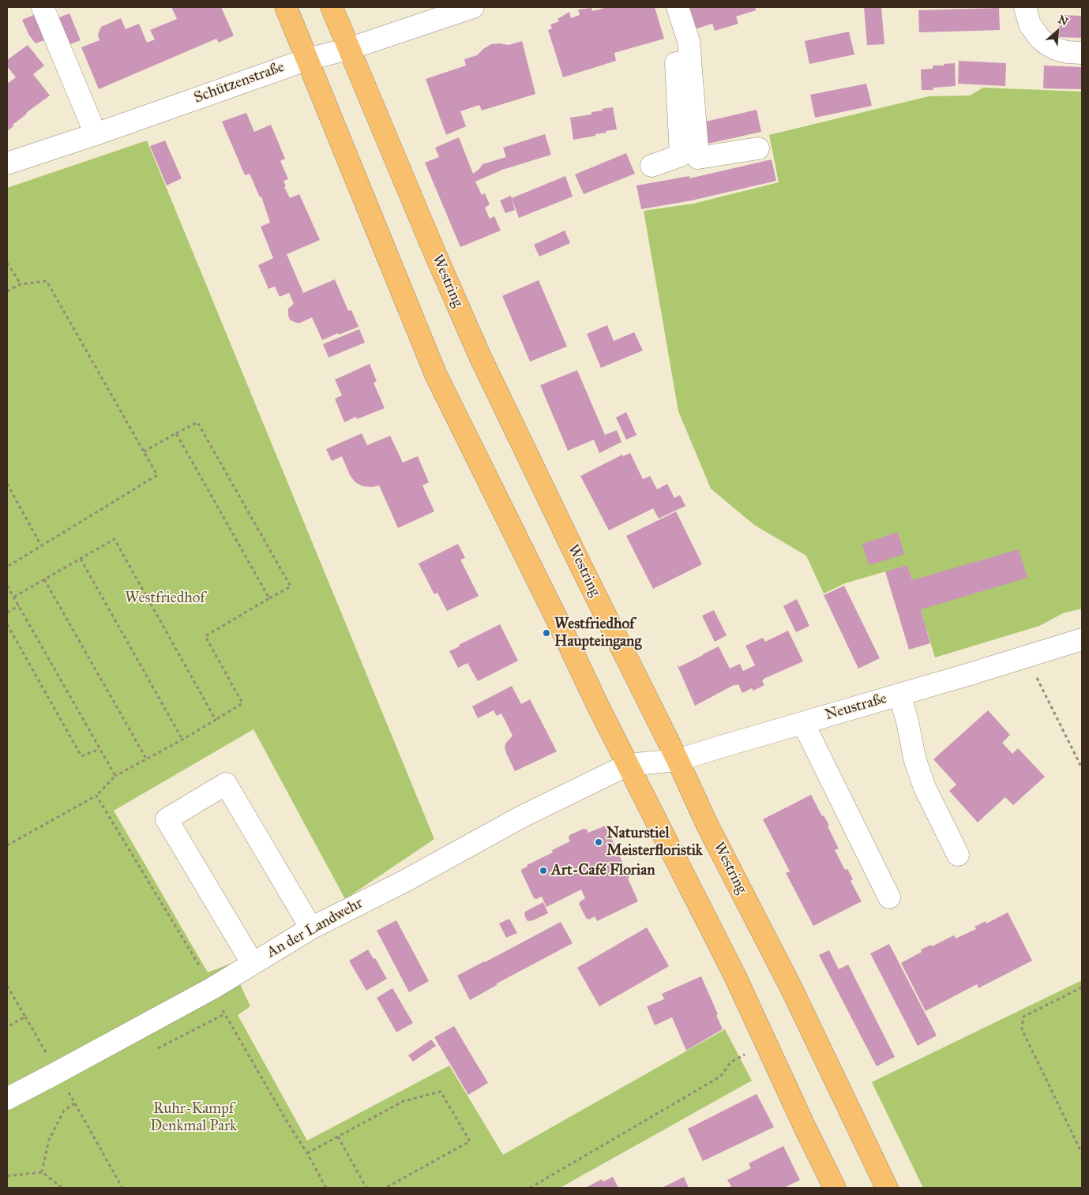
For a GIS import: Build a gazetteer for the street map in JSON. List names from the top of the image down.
{
  "streets": {
    "main road": ["Westring"],
    "street": ["Schützenstraße", "Neustraße", "An der Landwehr"]
  },
  "crossings": [
    ["Schützenstraße", "Westring"],
    ["Westring", "Neustraße"],
    ["Neustraße", "An der Landwehr"]
  ],
  "parks": ["Westfriedhof", "Ruhr-Kampf Denkmal Park"],
  "places": ["Westfriedhof Haupteingang", "Naturstiel Meisterfloristik", "Art-Café Florian"],
  "north": "top right"
}
